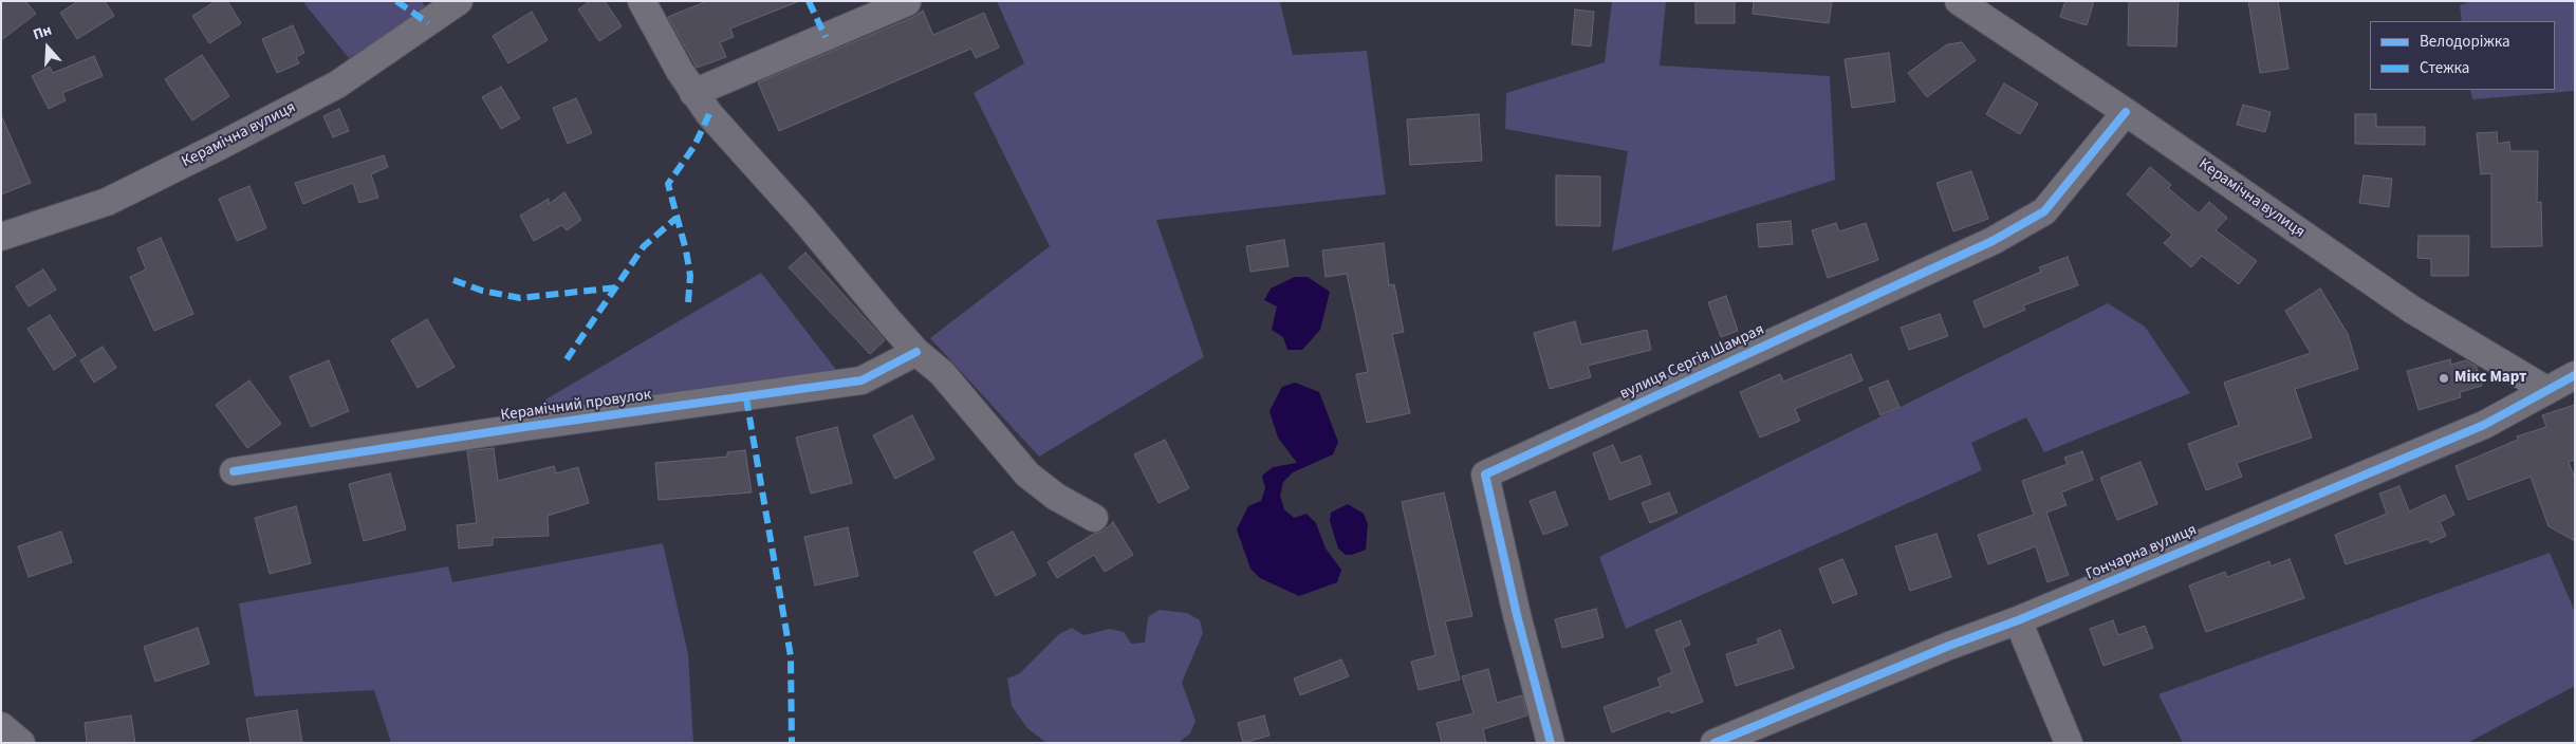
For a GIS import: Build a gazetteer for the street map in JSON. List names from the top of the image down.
{
  "streets": {
    "street": [
      "Керамічна вулиця",
      "вулиця Сергія Шамрая",
      "Керамічний провулок",
      "Гончарна вулиця"
    ]
  },
  "crossings": [
    ["Керамічна вулиця", "вулиця Сергія Шамрая"],
    ["Керамічна вулиця", "Гончарна вулиця"]
  ],
  "places": ["Мікс Март"],
  "legend": ["Велодоріжка", "Стежка"],
  "north": "top"
}
